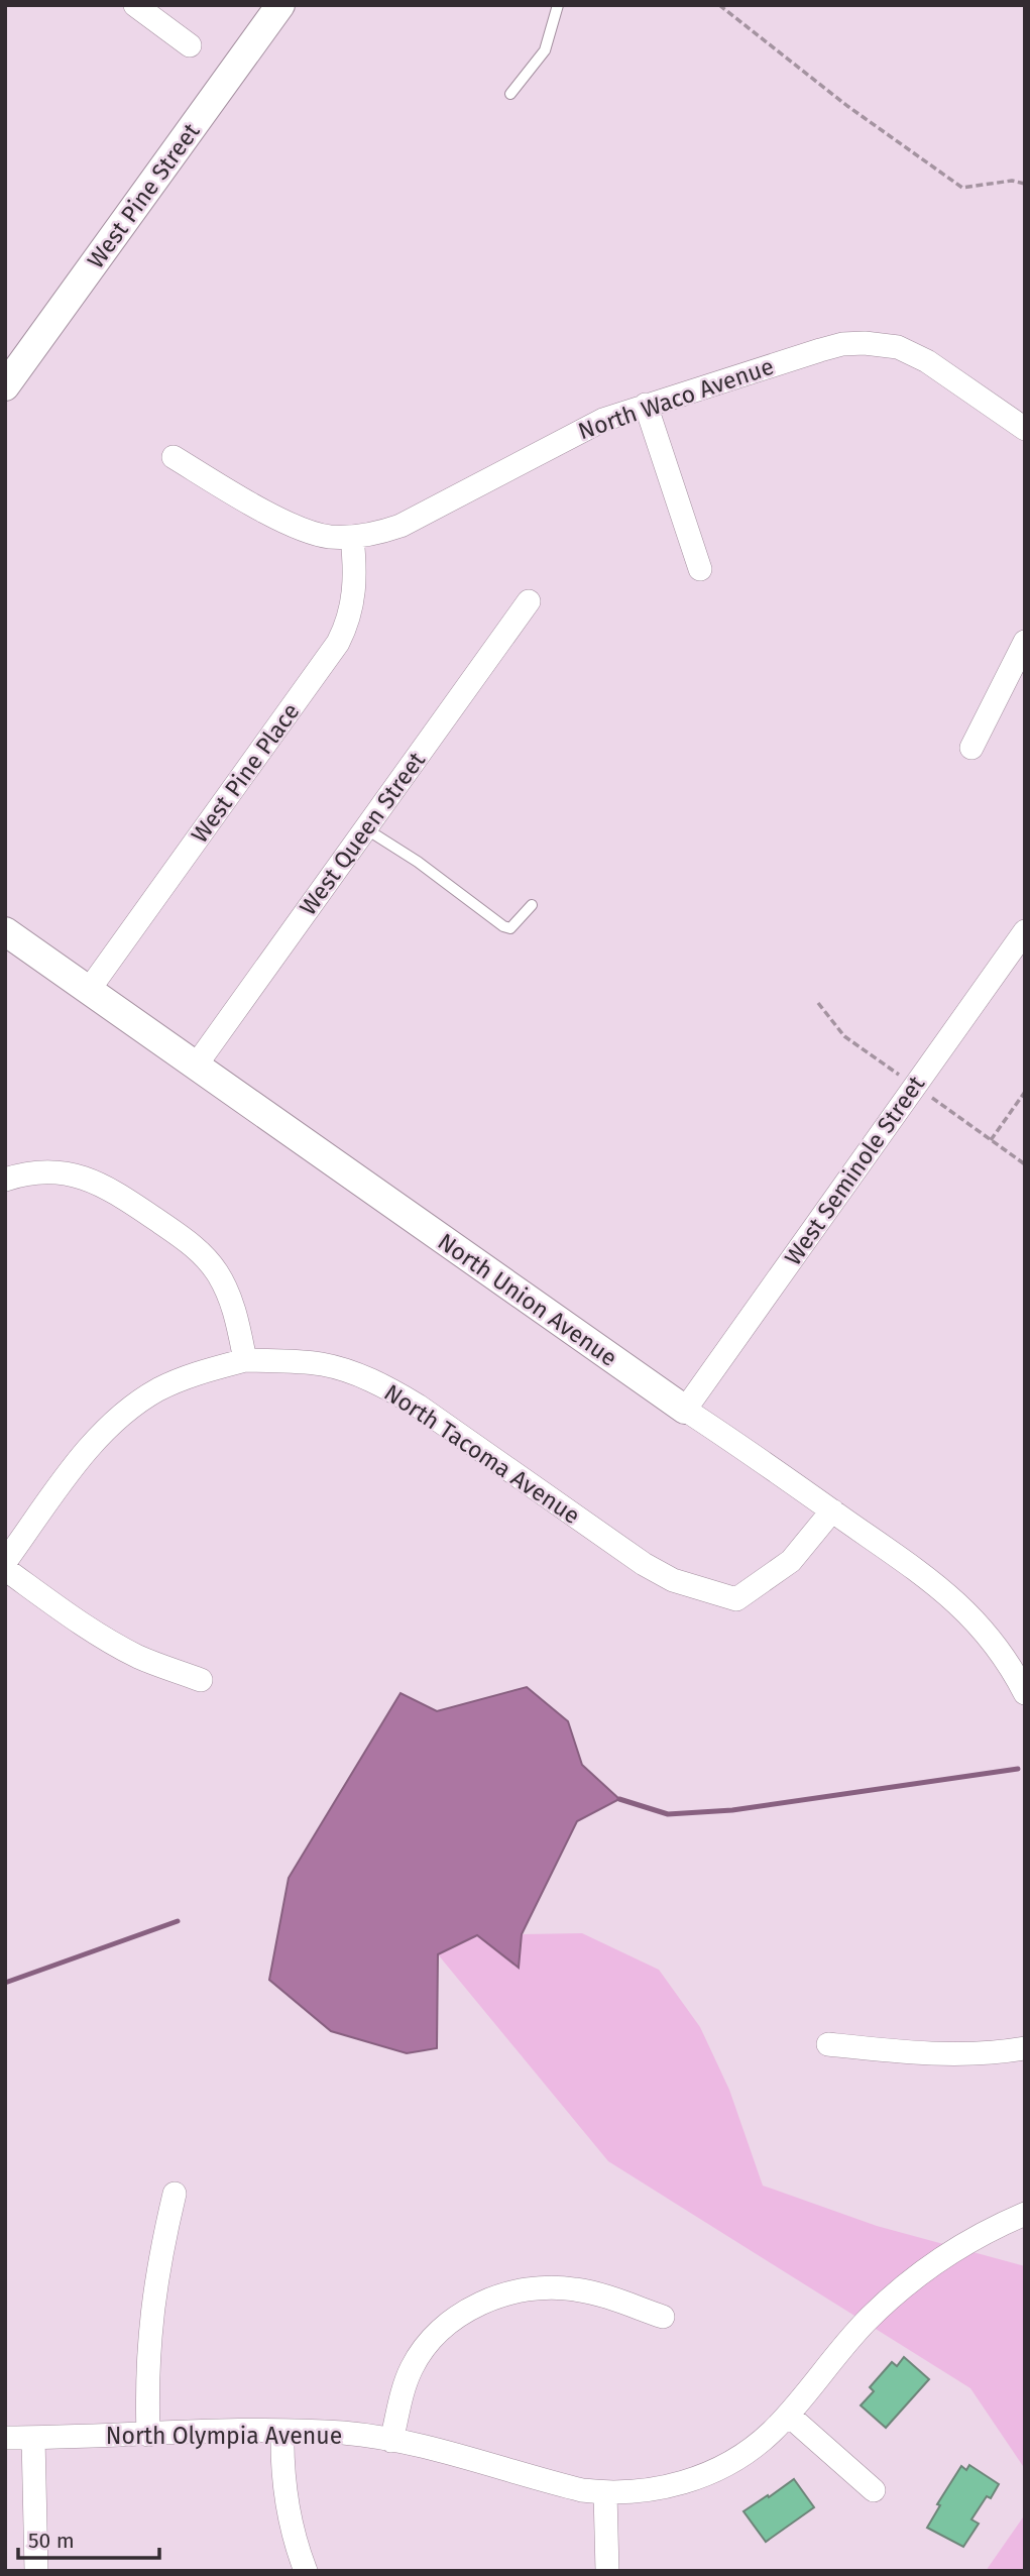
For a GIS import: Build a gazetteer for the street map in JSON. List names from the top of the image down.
{
  "streets": {
    "street": [
      "West Pine Street",
      "North Waco Avenue",
      "West Pine Place",
      "West Queen Street",
      "West Seminole Street",
      "North Union Avenue",
      "North Tacoma Avenue",
      "North Olympia Avenue"
    ]
  },
  "crossings": [
    ["North Waco Avenue", "West Pine Place"],
    ["West Pine Place", "North Union Avenue"],
    ["West Queen Street", "North Union Avenue"],
    ["West Seminole Street", "North Union Avenue"],
    ["North Union Avenue", "North Tacoma Avenue"]
  ],
  "scale_bar": "50 m"
}
